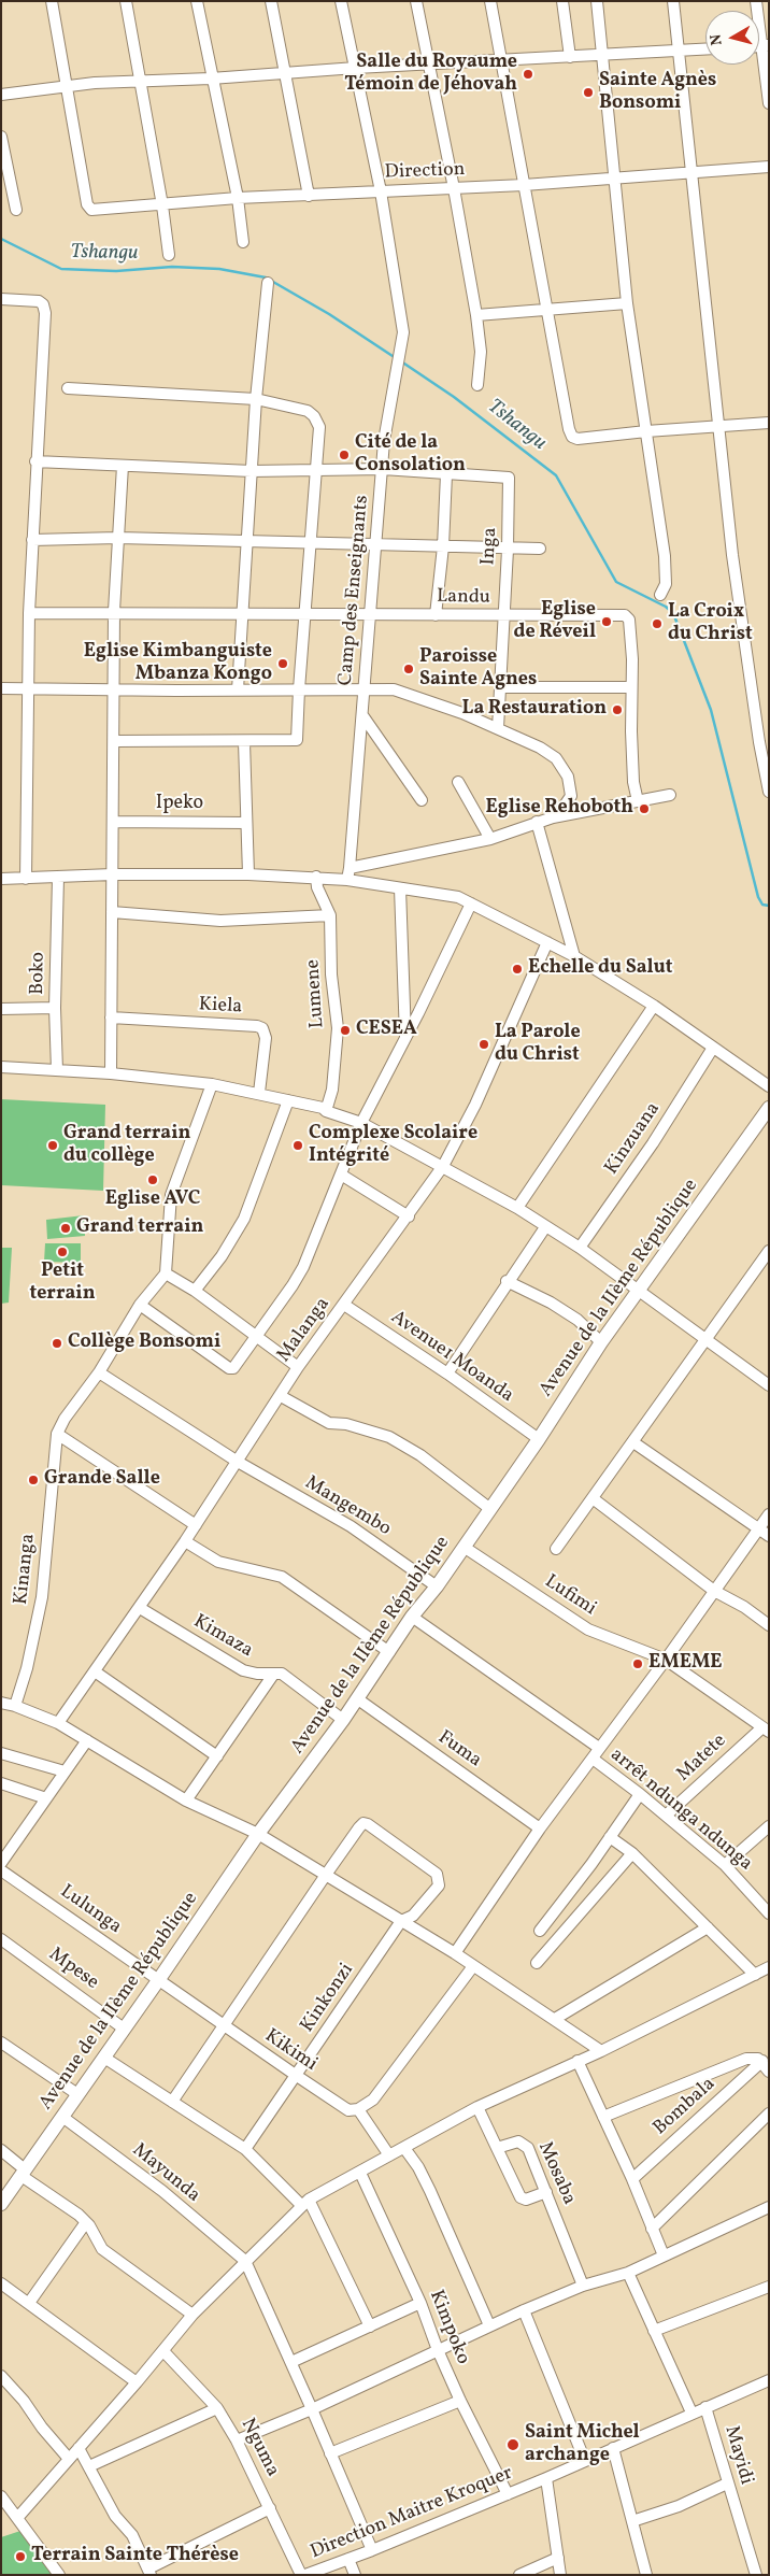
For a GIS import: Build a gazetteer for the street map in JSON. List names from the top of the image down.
{
  "streets": {
    "street": [
      "Direction",
      "Inga",
      "Camp des Enseignants",
      "Landu",
      "Ipeko",
      "Boko",
      "Lumene",
      "Kiela",
      "Kinzuana",
      "Avenue de la IIème République",
      "Malanga",
      "Avenue1 Moanda",
      "Mangembo",
      "Kinanga",
      "Lufimi",
      "Kimaza",
      "Fuma",
      "Matete",
      "arrêt ndunga ndunga",
      "Lulunga",
      "Mpese",
      "Kinkonzi",
      "Kikimi",
      "Bombala",
      "Mayunda",
      "Mosaba",
      "Kimpoko",
      "Nguma",
      "Mayidi",
      "Direction Maitre Kroquer"
    ]
  },
  "crossings": [
    ["Inga", "Landu"],
    ["Camp des Enseignants", "Landu"],
    ["Avenue de la IIème République", "Avenue1 Moanda"],
    ["Avenue de la IIème République", "Mangembo"],
    ["Avenue de la IIème République", "Lufimi"],
    ["Avenue de la IIème République", "Kimaza"],
    ["Avenue de la IIème République", "Fuma"],
    ["Avenue de la IIème République", "Lulunga"],
    ["Avenue de la IIème République", "Mpese"],
    ["Avenue de la IIème République", "Kikimi"],
    ["Avenue de la IIème République", "Mayunda"],
    ["Malanga", "Avenue1 Moanda"],
    ["Malanga", "Mangembo"],
    ["Malanga", "Kinanga"],
    ["Malanga", "Kimaza"],
    ["Lufimi", "Matete"],
    ["Matete", "arrêt ndunga ndunga"],
    ["Lulunga", "Kikimi"],
    ["Kinkonzi", "Kikimi"],
    ["Kimpoko", "Direction Maitre Kroquer"],
    ["Nguma", "Direction Maitre Kroquer"],
    ["Mayidi", "Direction Maitre Kroquer"]
  ],
  "water": ["Tshangu"],
  "places": [
    "Salle du Royaume Témoin de Jéhovah",
    "Sainte Agnès Bonsomi",
    "Cité de la Consolation",
    "Eglise de Réveil",
    "La Croix du Christ",
    "Eglise Kimbanguiste Mbanza Kongo",
    "Paroisse Sainte Agnes",
    "La Restauration",
    "Eglise Rehoboth",
    "Echelle du Salut",
    "CESEA",
    "La Parole du Christ",
    "Grand terrain du collège",
    "Complexe Scolaire Intégrité",
    "Eglise AVC",
    "Grand terrain",
    "Petit terrain",
    "Collège Bonsomi",
    "Grande Salle",
    "EMEME",
    "Saint Michel archange",
    "Terrain Sainte Thérèse"
  ],
  "north": "left"
}
